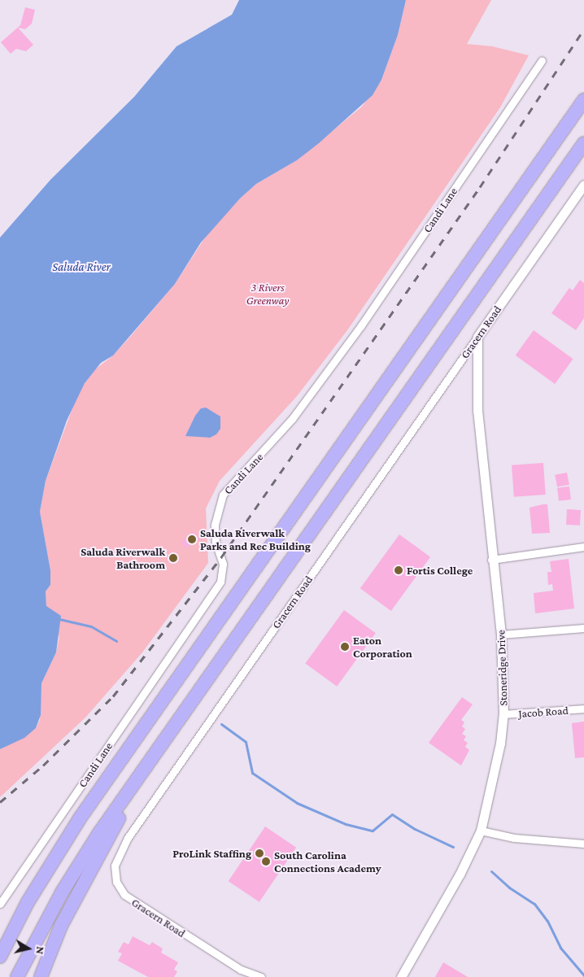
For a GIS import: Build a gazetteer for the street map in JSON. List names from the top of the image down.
{
  "streets": {
    "street": [
      "Candi Lane",
      "Gracern Road",
      "Stoneridge Drive",
      "Jacob Road"
    ]
  },
  "crossings": [
    ["Gracern Road", "Stoneridge Drive"],
    ["Stoneridge Drive", "Jacob Road"]
  ],
  "water": ["Saluda River"],
  "parks": ["3 Rivers Greenway"],
  "places": [
    "Saluda Riverwalk Parks and Rec Building",
    "Saluda Riverwalk Bathroom",
    "Fortis College",
    "Eaton Corporation",
    "ProLink Staffing",
    "South Carolina Connections Academy"
  ],
  "north": "right"
}
